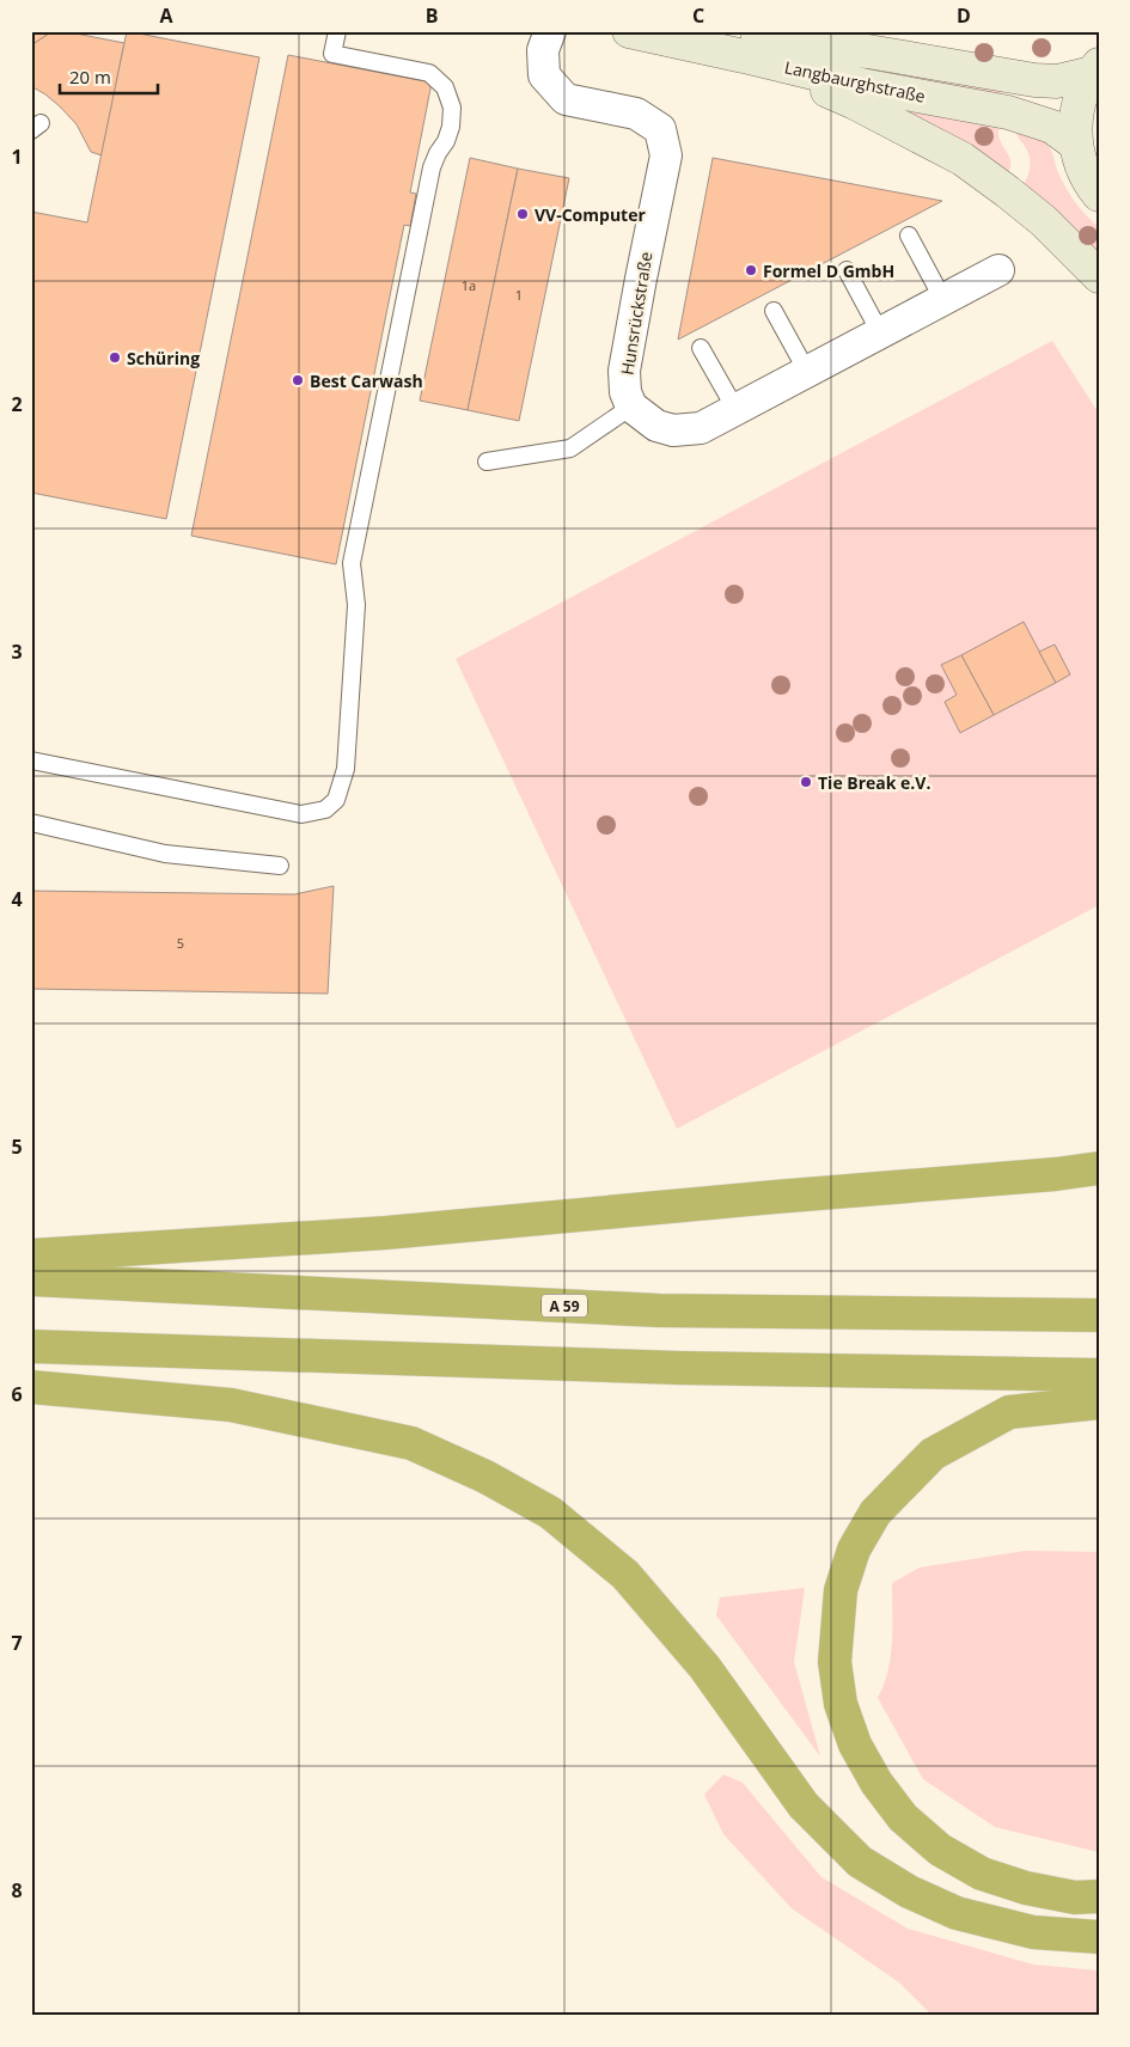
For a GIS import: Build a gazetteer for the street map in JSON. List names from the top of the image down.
{
  "streets": {
    "highway": ["A 59"],
    "main road": ["Langbaurghstraße"],
    "street": ["Hunsrückstraße"]
  },
  "places": [
    "VV-Computer",
    "Formel D GmbH",
    "Schüring",
    "Best Carwash",
    "Tie Break e.V."
  ],
  "house_numbers": ["1a", "1", "5"],
  "scale_bar": "20 m",
  "grid": {
    "columns": [
      "A",
      "B",
      "C",
      "D"
    ],
    "rows": [
      "1",
      "2",
      "3",
      "4",
      "5",
      "6",
      "7",
      "8"
    ]
  }
}
